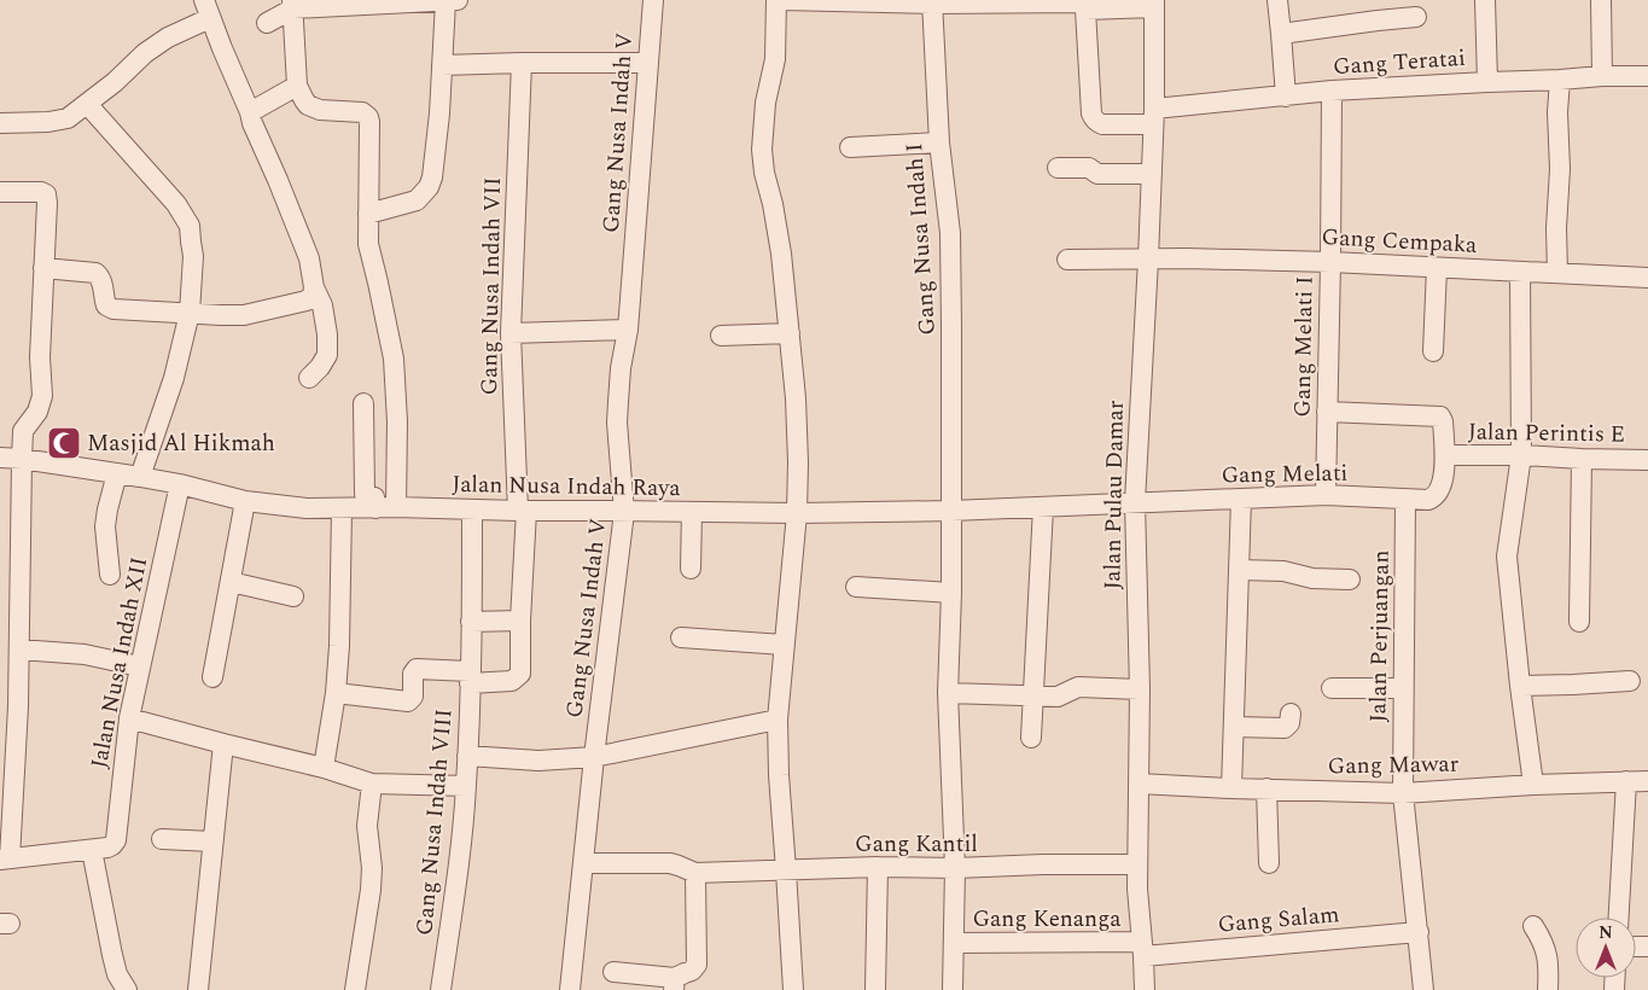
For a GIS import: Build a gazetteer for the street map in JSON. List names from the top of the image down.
{
  "streets": {
    "street": [
      "Gang Teratai",
      "Gang Nusa Indah V",
      "Gang Nusa Indah I",
      "Gang Cempaka",
      "Gang Nusa Indah VII",
      "Gang Melati I",
      "Jalan Perintis E",
      "Gang Melati",
      "Jalan Nusa Indah Raya",
      "Jalan Pulau Damar",
      "Jalan Perjuangan",
      "Jalan Nusa Indah XII",
      "Gang Mawar",
      "Gang Nusa Indah VIII",
      "Gang Kantil",
      "Gang Kenanga",
      "Gang Salam"
    ]
  },
  "crossings": [
    ["Gang Teratai", "Gang Melati I"],
    ["Gang Teratai", "Jalan Pulau Damar"],
    ["Gang Nusa Indah V", "Jalan Nusa Indah Raya"],
    ["Gang Nusa Indah I", "Jalan Nusa Indah Raya"],
    ["Gang Nusa Indah I", "Gang Kantil"],
    ["Gang Nusa Indah I", "Gang Kenanga"],
    ["Gang Cempaka", "Gang Melati I"],
    ["Gang Cempaka", "Jalan Pulau Damar"],
    ["Gang Nusa Indah VII", "Jalan Nusa Indah Raya"],
    ["Gang Melati I", "Gang Melati"],
    ["Jalan Perintis E", "Gang Melati"],
    ["Gang Melati", "Jalan Nusa Indah Raya"],
    ["Gang Melati", "Jalan Pulau Damar"],
    ["Gang Melati", "Jalan Perjuangan"],
    ["Jalan Nusa Indah Raya", "Jalan Pulau Damar"],
    ["Jalan Nusa Indah Raya", "Jalan Nusa Indah XII"],
    ["Jalan Nusa Indah Raya", "Gang Nusa Indah VIII"],
    ["Jalan Pulau Damar", "Gang Mawar"],
    ["Jalan Pulau Damar", "Gang Kantil"],
    ["Jalan Pulau Damar", "Gang Kenanga"],
    ["Jalan Pulau Damar", "Gang Salam"],
    ["Jalan Perjuangan", "Gang Mawar"],
    ["Jalan Perjuangan", "Gang Salam"],
    ["Gang Kenanga", "Gang Salam"]
  ],
  "places": {
    "mosque": ["Masjid Al Hikmah"]
  },
  "north": "top"
}
